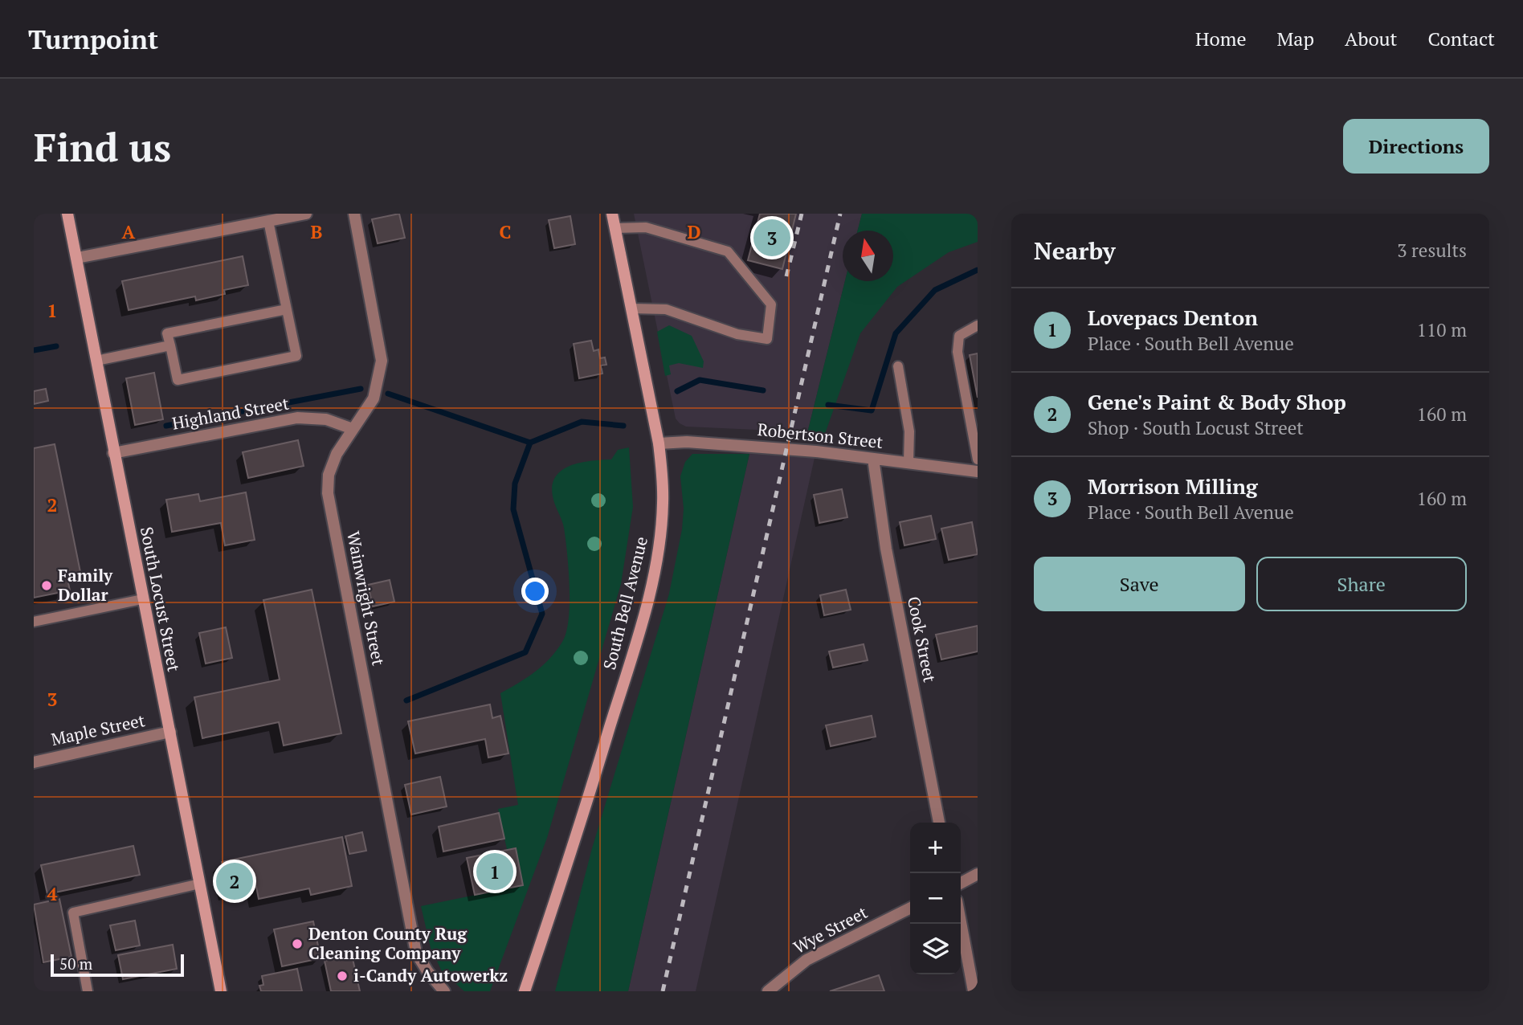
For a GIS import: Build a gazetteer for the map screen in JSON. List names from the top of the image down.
{
  "streets": {
    "main road": ["South Locust Street", "South Bell Avenue"],
    "street": [
      "Highland Street",
      "Robertson Street",
      "Wainwright Street",
      "Cook Street",
      "Maple Street",
      "Wye Street"
    ]
  },
  "crossings": [
    ["Highland Street", "Wainwright Street"],
    ["Highland Street", "South Locust Street"],
    ["Robertson Street", "South Bell Avenue"],
    ["Robertson Street", "Cook Street"],
    ["South Locust Street", "Maple Street"]
  ],
  "places": ["Family Dollar", "Denton County Rug Cleaning Company", "i-Candy Autowerkz"],
  "scale_bar": "50 m",
  "north": "top",
  "page": {
    "header": "Turnpoint",
    "nav": [
      "Home",
      "Map",
      "About",
      "Contact"
    ],
    "buttons": [
      "Directions",
      ["Save", "Share"]
    ],
    "title": "Find us",
    "heading": ["Nearby", "3 results"],
    "pins": ["3", "1", "2"],
    "list": [
      {
        "mark": "1",
        "name": "Lovepacs Denton",
        "note": "Place · South Bell Avenue",
        "value": "110 m"
      },
      {
        "mark": "2",
        "name": "Gene's Paint & Body Shop",
        "note": "Shop · South Locust Street",
        "value": "160 m"
      },
      {
        "mark": "3",
        "name": "Morrison Milling",
        "note": "Place · South Bell Avenue",
        "value": "160 m"
      }
    ],
    "map_buttons": ["+", "−"],
    "scale": "50 m"
  },
  "grid": {
    "columns": [
      "A",
      "B",
      "C",
      "D"
    ],
    "rows": [
      "1",
      "2",
      "3",
      "4"
    ]
  }
}
